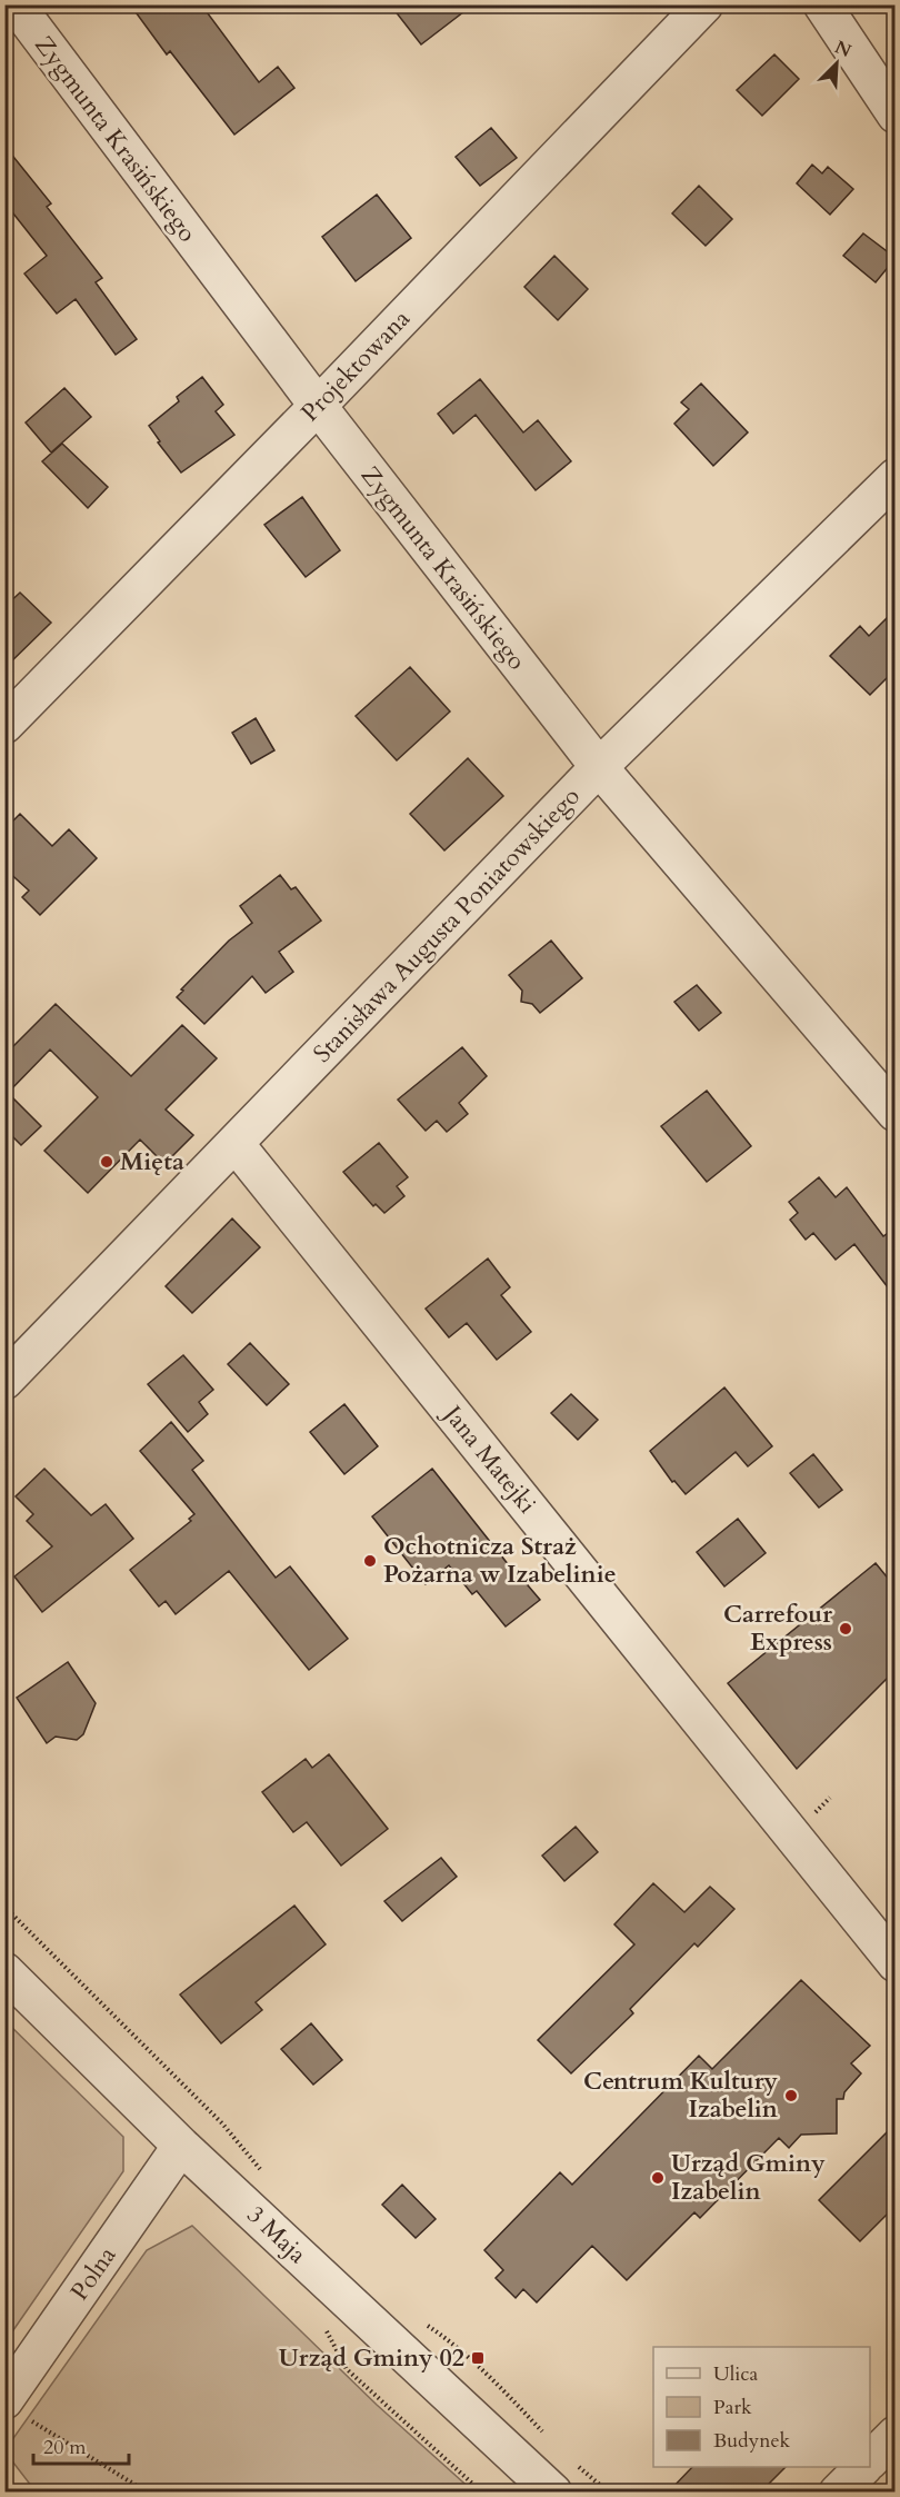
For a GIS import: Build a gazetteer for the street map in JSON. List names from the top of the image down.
{
  "streets": {
    "street": [
      "Zygmunta Krasińskiego",
      "Projektowana",
      "Stanisława Augusta Poniatowskiego",
      "Jana Matejki",
      "3 Maja",
      "Polna"
    ]
  },
  "crossings": [
    ["Zygmunta Krasińskiego", "Projektowana"],
    ["Zygmunta Krasińskiego", "Stanisława Augusta Poniatowskiego"],
    ["Stanisława Augusta Poniatowskiego", "Jana Matejki"],
    ["3 Maja", "Polna"]
  ],
  "places": {
    "other": [
      "Mięta",
      "Ochotnicza Straż Pożarna w Izabelinie",
      "Carrefour Express",
      "Centrum Kultury Izabelin",
      "Urząd Gminy Izabelin"
    ],
    "transit": ["Urząd Gminy 02"]
  },
  "legend": ["Ulica", "Park", "Budynek"],
  "scale_bar": "20 m",
  "north": "top right"
}
